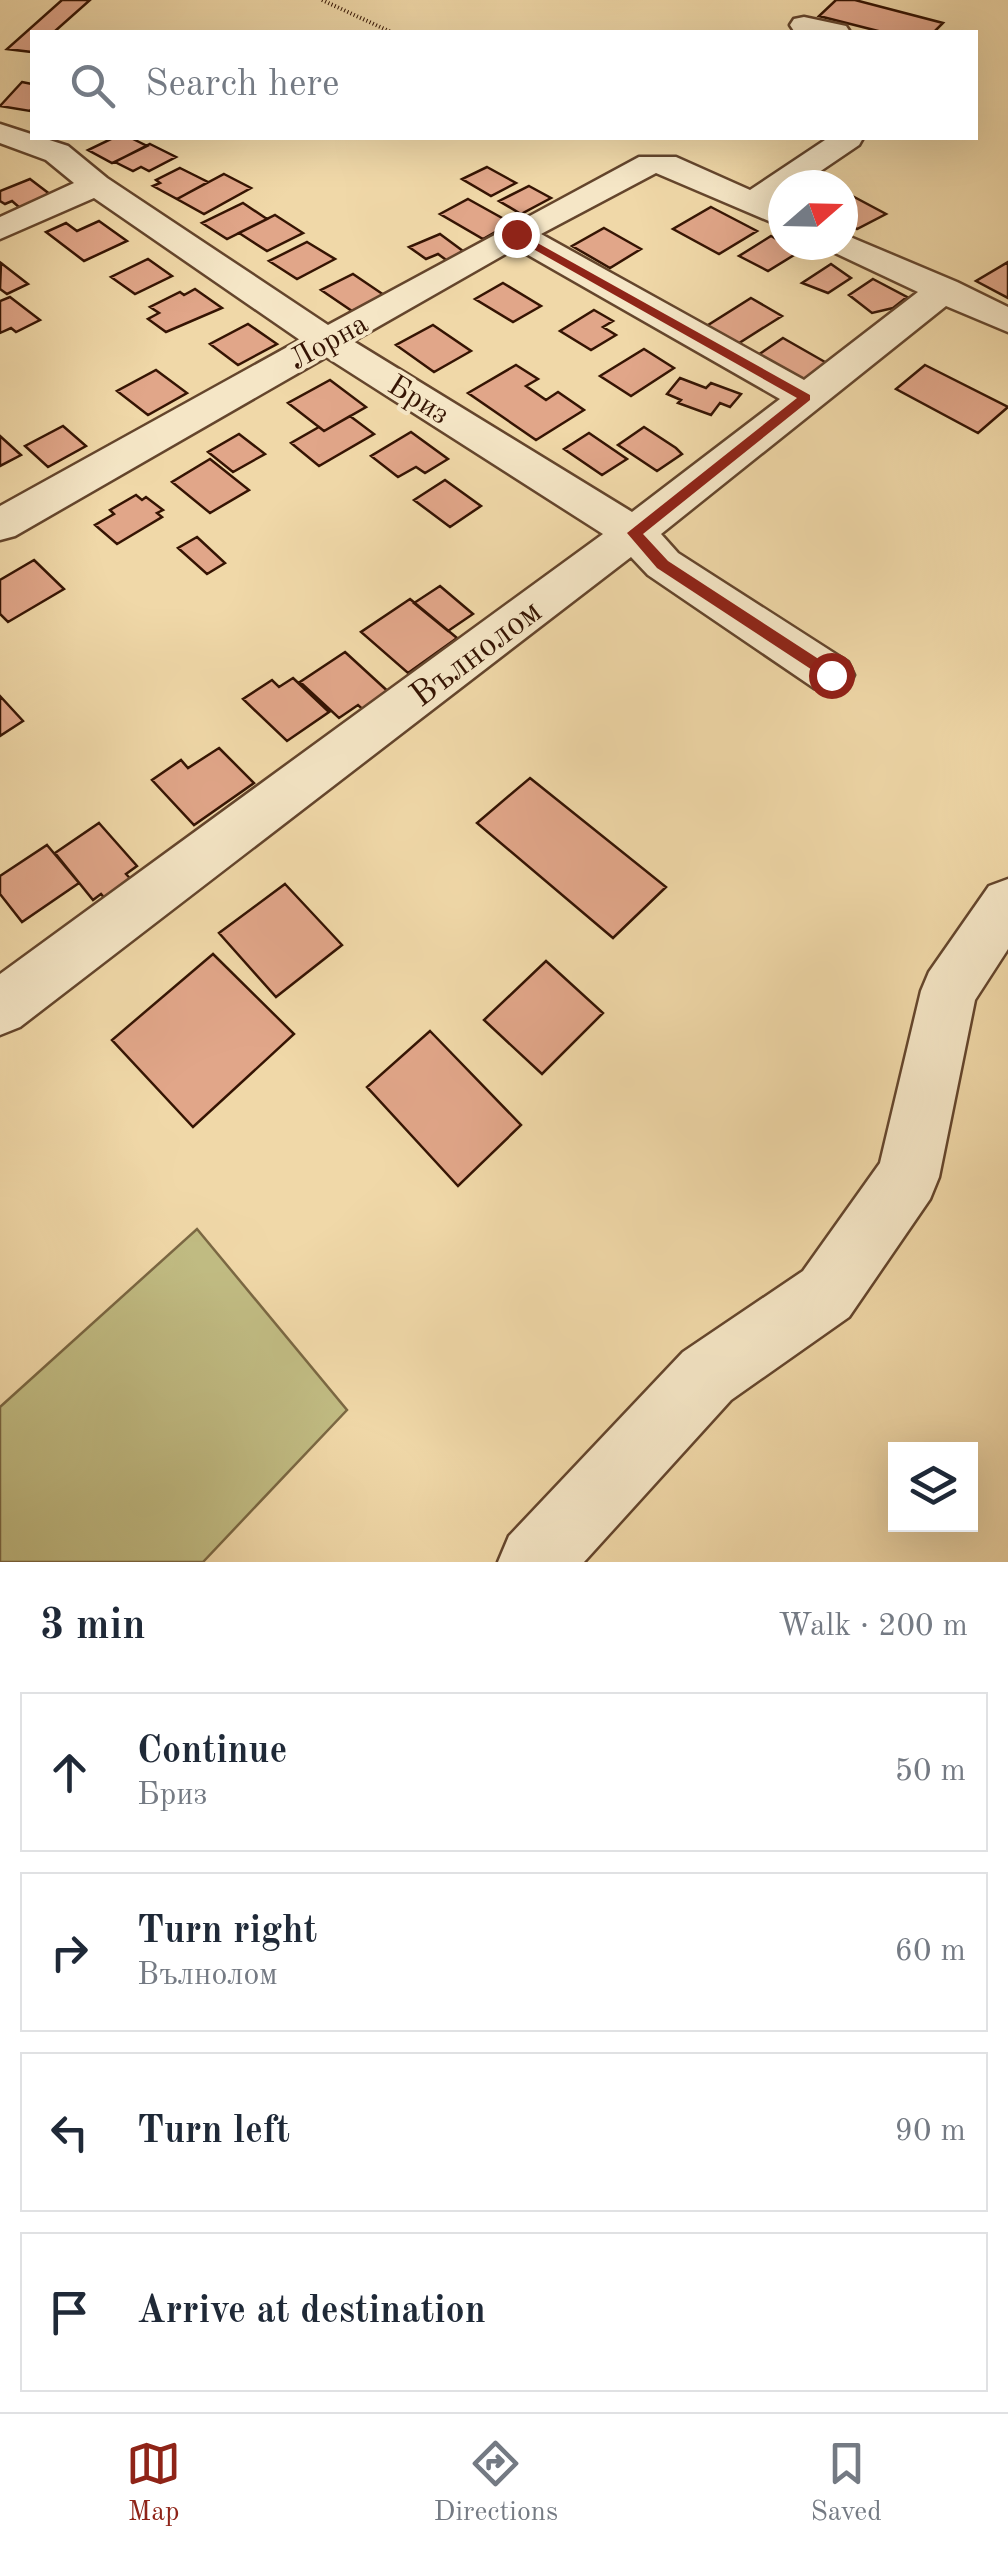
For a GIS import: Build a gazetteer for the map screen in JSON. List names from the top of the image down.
{
  "streets": {
    "street": ["Лорна", "Бриз", "Вълнолом"]
  },
  "crossings": [
    ["Лорна", "Бриз"],
    ["Бриз", "Вълнолом"]
  ],
  "north": "right",
  "page": {
    "search": "Search here",
    "heading": ["3 min", "Walk · 200 m"],
    "list": [
      ["Continue", "Бриз", "50 m"],
      ["Turn right", "Вълнолом", "60 m"],
      ["Turn left", "90 m"],
      "Arrive at destination"
    ],
    "nav": ["Map", "Directions", "Saved"]
  }
}
